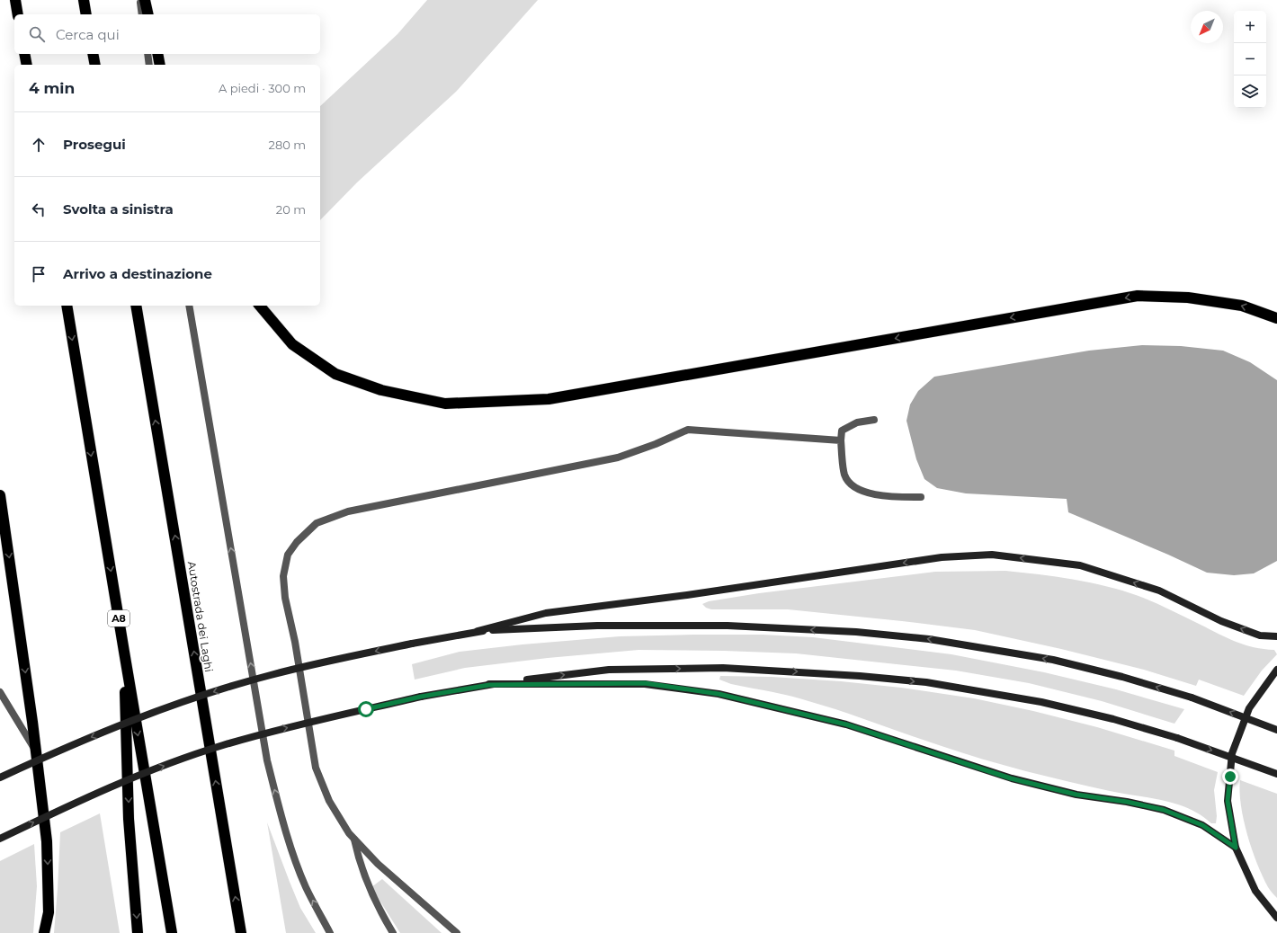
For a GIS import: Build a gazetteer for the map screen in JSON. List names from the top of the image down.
{
  "streets": {
    "highway": ["Autostrada dei Laghi", "A8"]
  },
  "north": "bottom left",
  "page": {
    "map_buttons": ["+", "−"],
    "search": "Cerca qui",
    "heading": ["4 min", "A piedi · 300 m"],
    "list": [
      ["Prosegui", "280 m"],
      ["Svolta a sinistra", "20 m"],
      "Arrivo a destinazione"
    ]
  }
}
